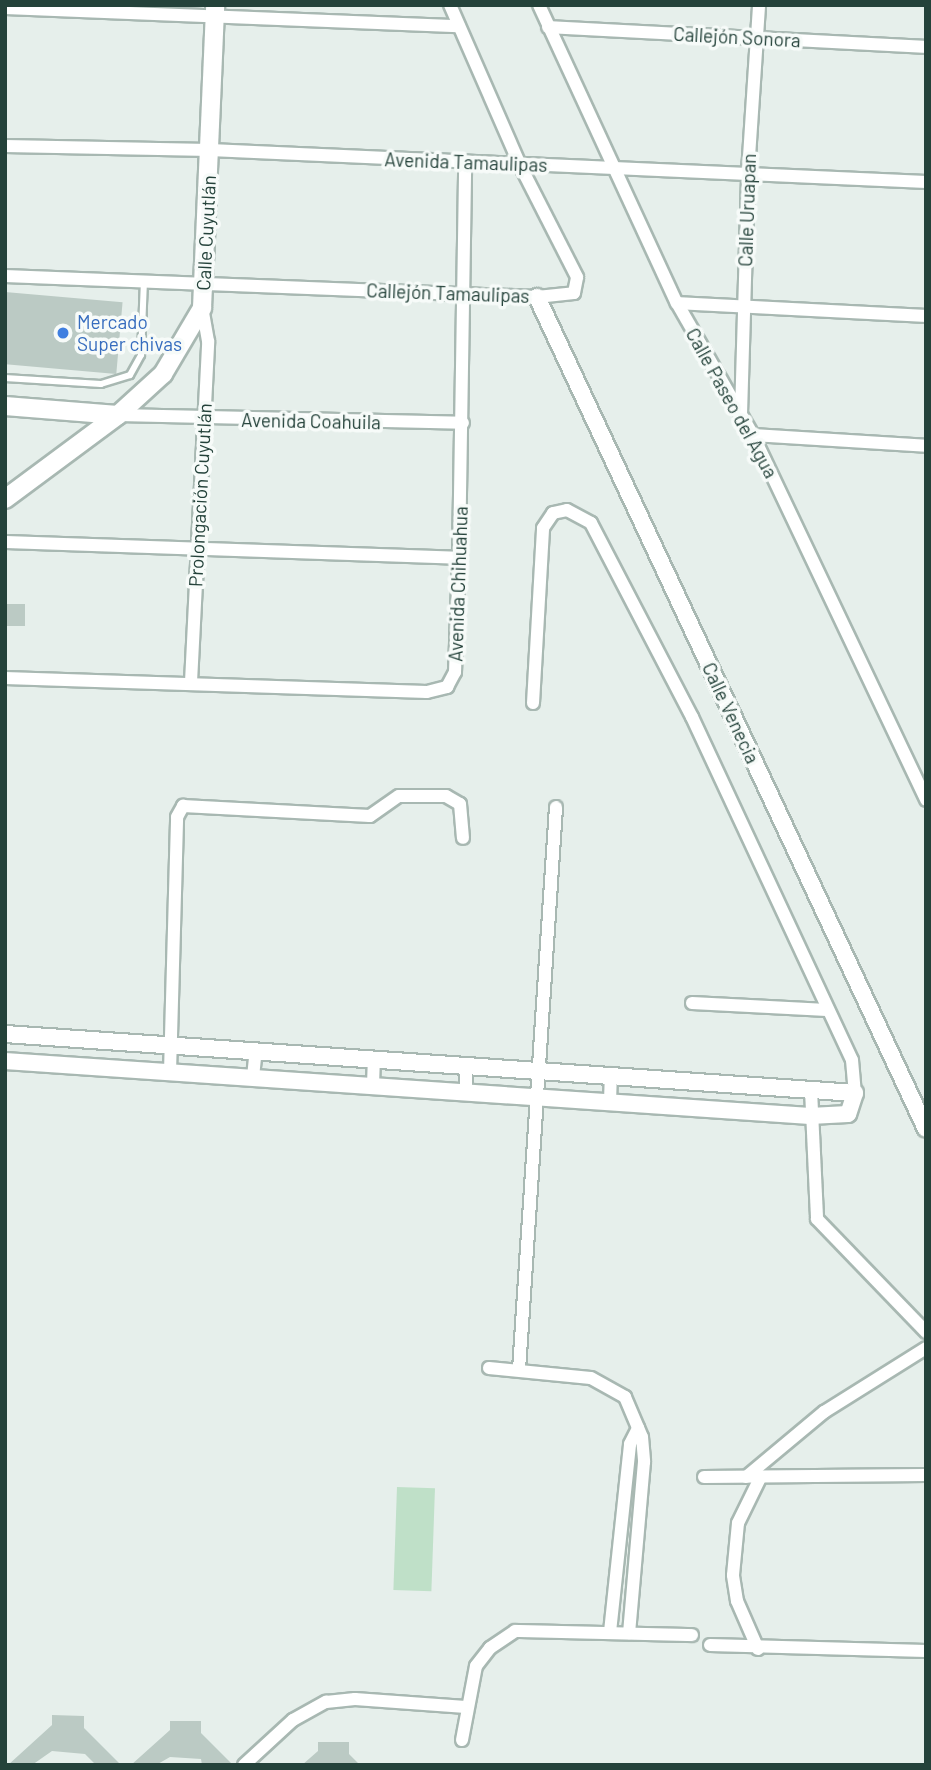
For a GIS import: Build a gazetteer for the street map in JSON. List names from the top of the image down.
{
  "streets": {
    "main road": ["Calle Cuyutlán"],
    "street": [
      "Callejón Sonora",
      "Avenida Tamaulipas",
      "Calle Uruapan",
      "Callejón Tamaulipas",
      "Calle Paseo del Agua",
      "Avenida Coahuila",
      "Prolongación Cuyutlán",
      "Avenida Chihuahua",
      "Calle Venecia"
    ]
  },
  "crossings": [
    ["Callejón Sonora", "Calle Uruapan"],
    ["Callejón Sonora", "Calle Paseo del Agua"],
    ["Avenida Tamaulipas", "Calle Uruapan"],
    ["Avenida Tamaulipas", "Calle Cuyutlán"],
    ["Avenida Tamaulipas", "Callejón Tamaulipas"],
    ["Avenida Tamaulipas", "Calle Paseo del Agua"],
    ["Avenida Tamaulipas", "Avenida Chihuahua"],
    ["Calle Uruapan", "Calle Paseo del Agua"],
    ["Calle Cuyutlán", "Callejón Tamaulipas"],
    ["Calle Cuyutlán", "Avenida Coahuila"],
    ["Calle Cuyutlán", "Prolongación Cuyutlán"],
    ["Callejón Tamaulipas", "Avenida Chihuahua"],
    ["Callejón Tamaulipas", "Calle Venecia"],
    ["Avenida Coahuila", "Prolongación Cuyutlán"],
    ["Avenida Coahuila", "Avenida Chihuahua"],
    ["Prolongación Cuyutlán", "Avenida Chihuahua"]
  ],
  "places": ["Mercado Super chivas"]
}
